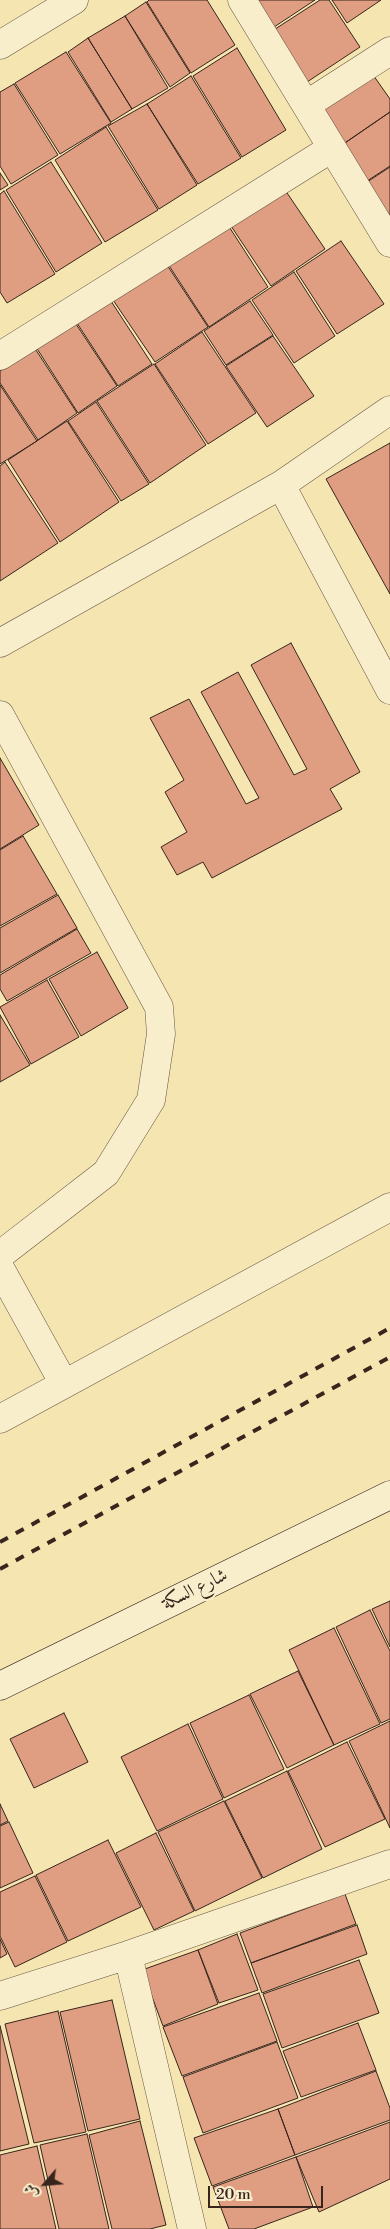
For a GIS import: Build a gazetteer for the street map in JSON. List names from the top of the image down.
{
  "streets": {
    "street": ["شارع السكة"]
  },
  "scale_bar": "20 m",
  "north": "bottom left"
}
